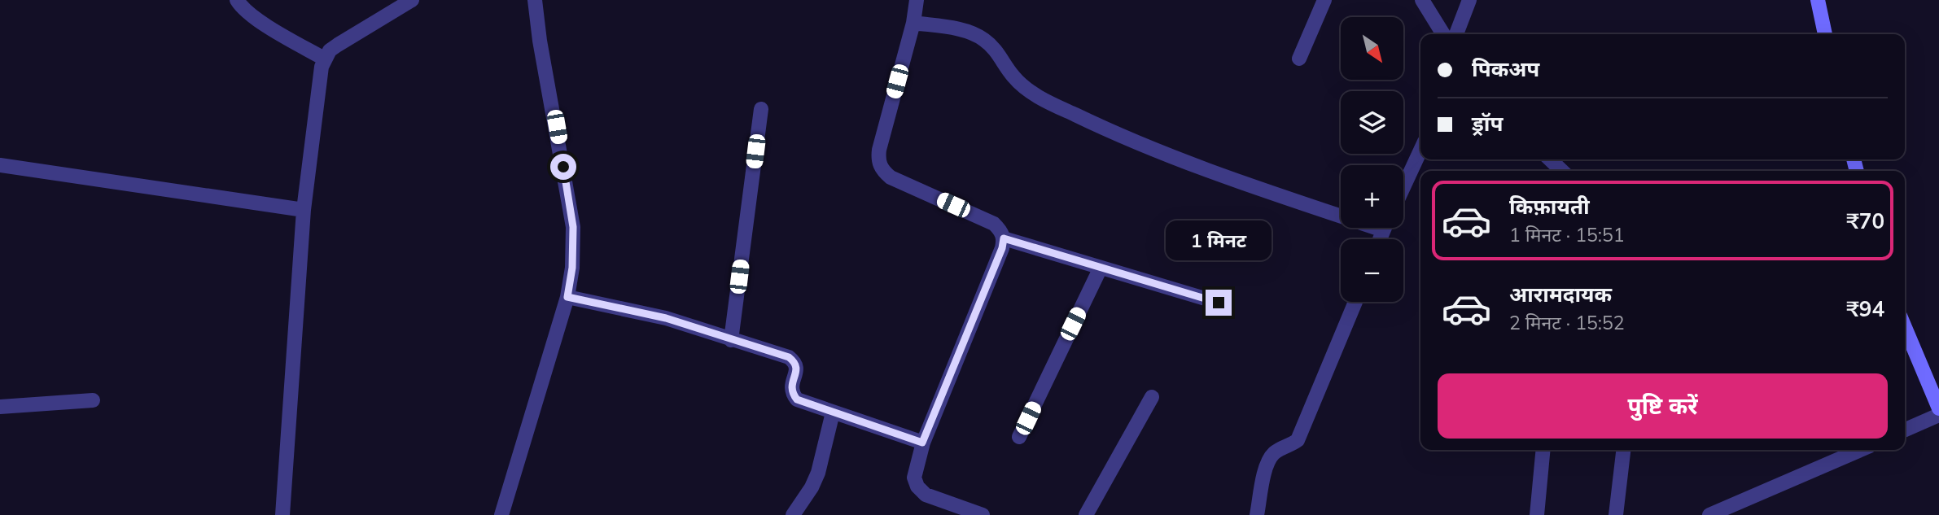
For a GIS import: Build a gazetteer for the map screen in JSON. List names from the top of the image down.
{
  "north": "bottom right",
  "page": {
    "map_buttons": ["+", "−"],
    "banner": ["पिकअप", "ड्रॉप"],
    "list": [
      {
        "name": "किफ़ायती",
        "note": "1 मिनट · 15:51",
        "value": "₹70"
      },
      {
        "name": "आरामदायक",
        "note": "2 मिनट · 15:52",
        "value": "₹94"
      }
    ],
    "bubble": "1 मिनट",
    "buttons": "पुष्टि करें"
  }
}
